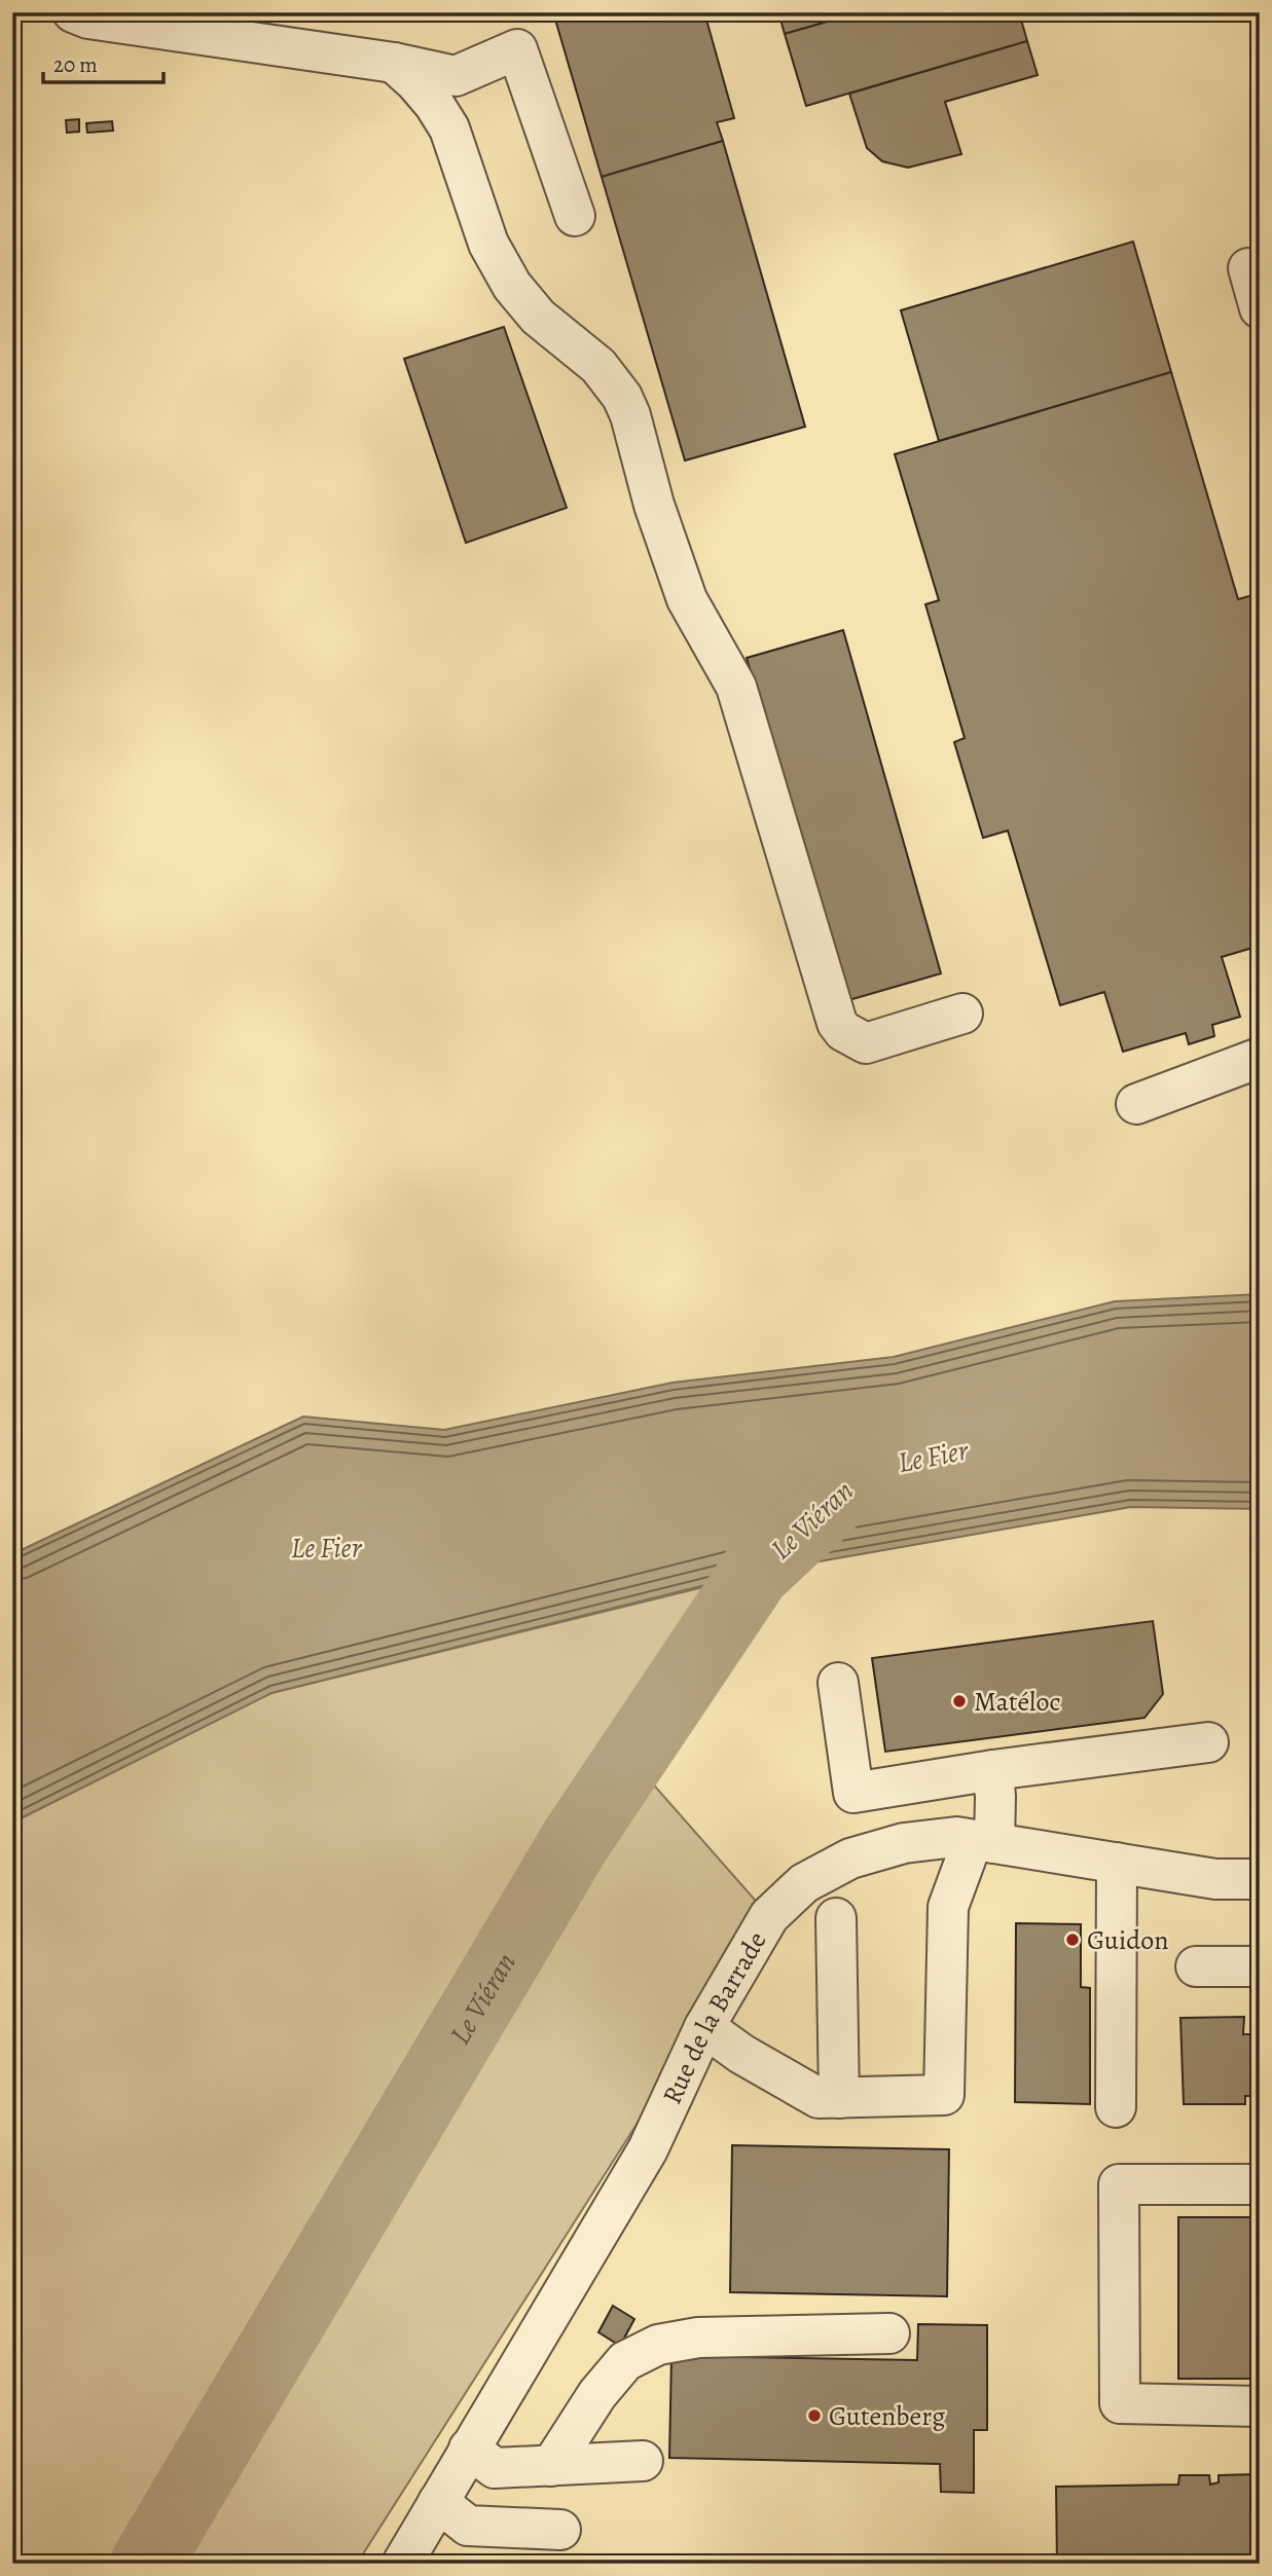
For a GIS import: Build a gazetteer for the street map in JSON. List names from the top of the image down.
{
  "streets": {
    "street": ["Rue de la Barrade"]
  },
  "water": ["Le Fier", "Le Viéran"],
  "places": ["Matéloc", "Guidon", "Gutenberg"],
  "scale_bar": "20 m"
}
